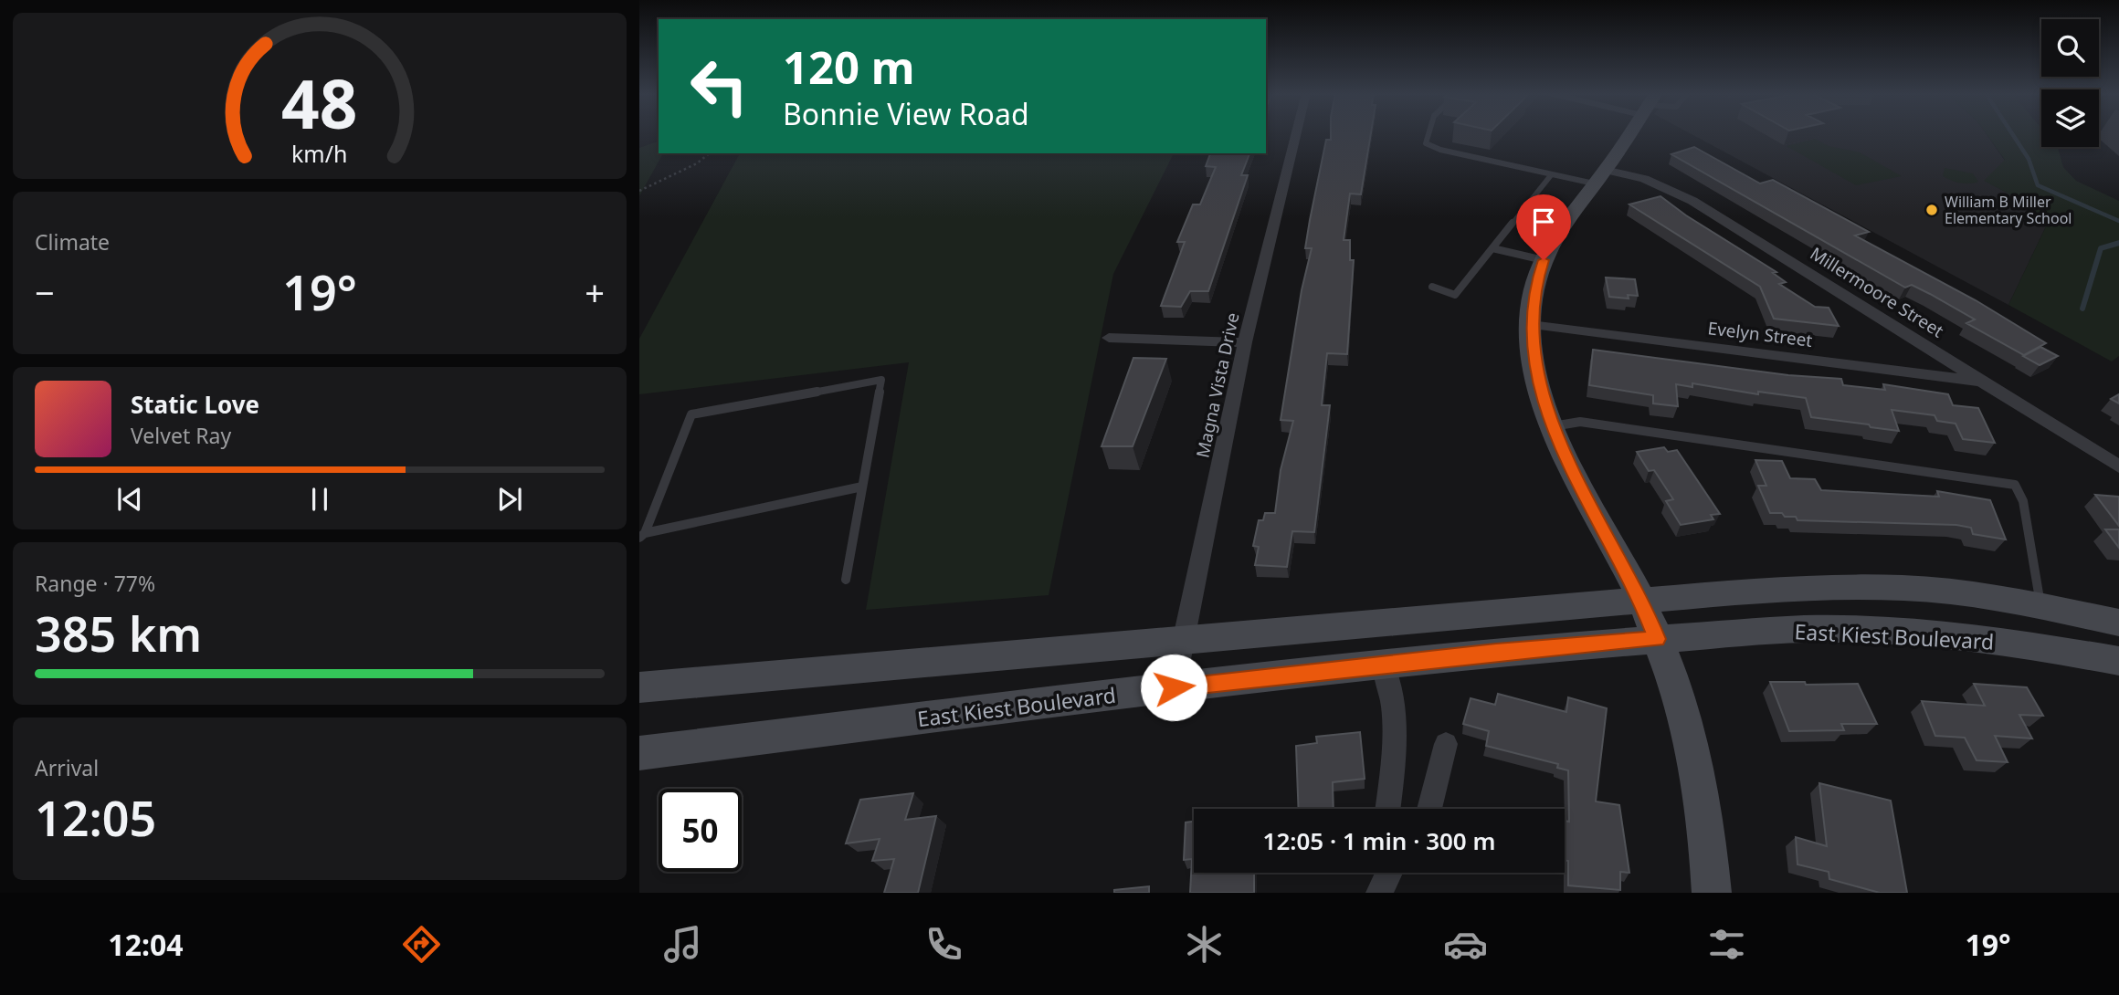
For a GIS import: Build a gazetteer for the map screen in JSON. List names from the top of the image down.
{
  "streets": {
    "main road": ["East Kiest Boulevard"],
    "street": ["Millermoore Street", "Evelyn Street", "Magna Vista Drive"]
  },
  "crossings": [
    ["Millermoore Street", "Evelyn Street"],
    ["Magna Vista Drive", "East Kiest Boulevard"]
  ],
  "places": ["William B Miller Elementary School"],
  "page": {
    "turn": ["120 m", "Bonnie View Road"],
    "tile": [
      "Climate",
      ["Range · 77%", "385 km"],
      ["Arrival", "12:05"]
    ],
    "heat": ["−", "19°", "+"],
    "song": ["Static Love", "Velvet Ray"],
    "limit": "50",
    "trip": "12:05 · 1 min · 300 m",
    "tabs": ["12:04", "19°"],
    "gauge": ["48", "km/h"]
  }
}
